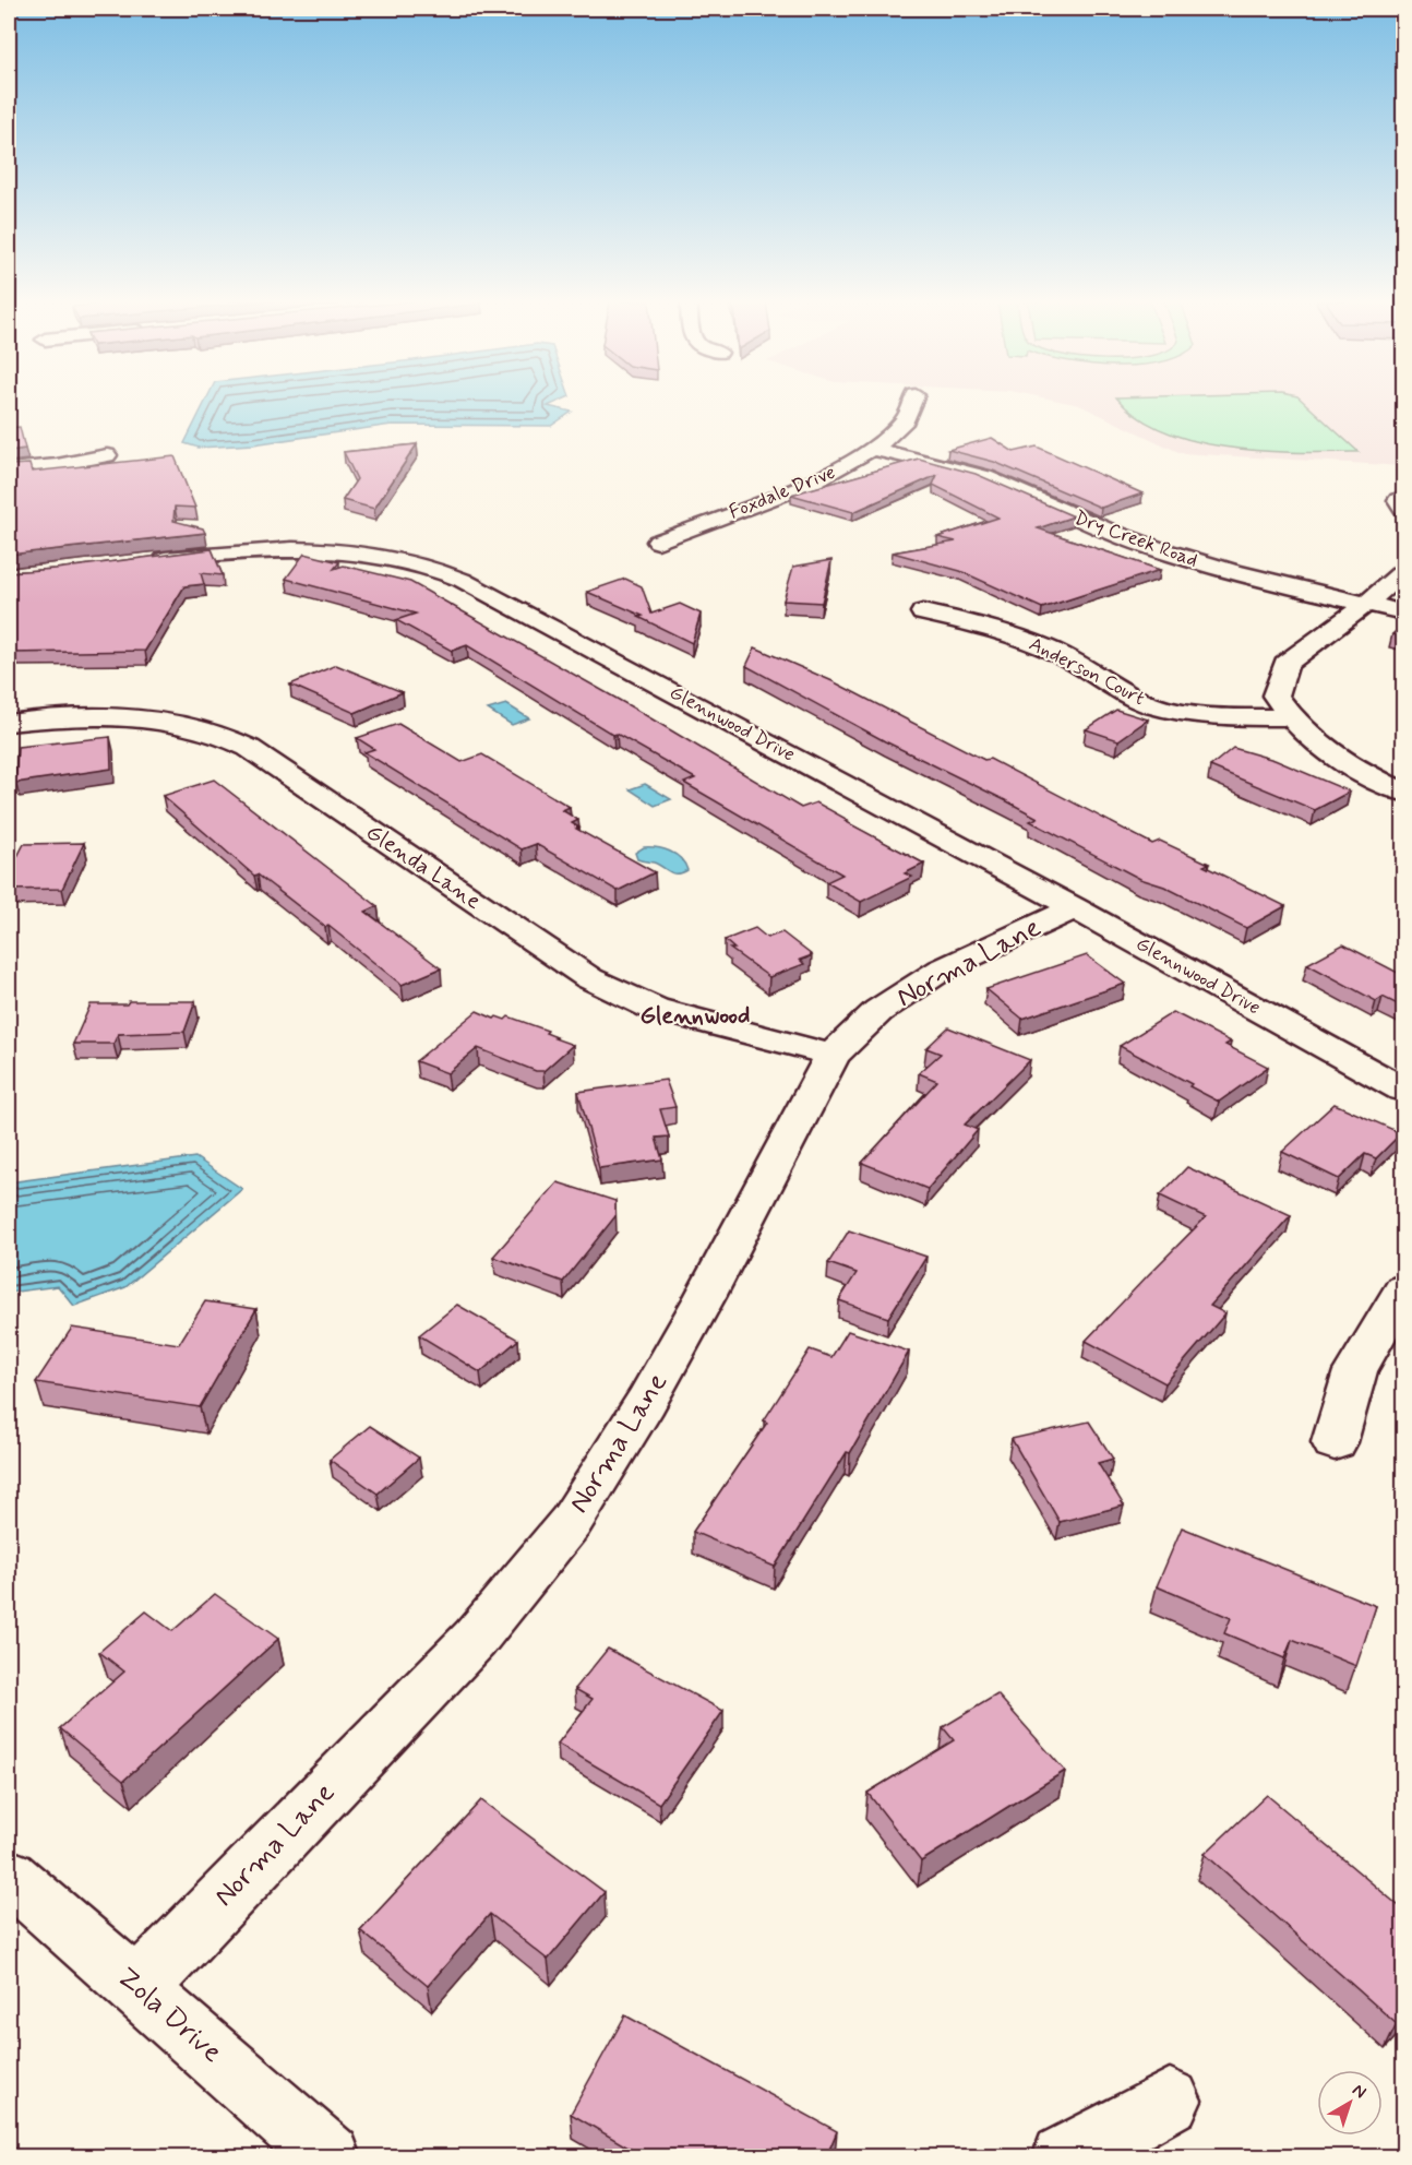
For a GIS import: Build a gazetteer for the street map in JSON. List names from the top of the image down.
{
  "streets": {
    "street": [
      "Foxdale Drive",
      "Dry Creek Road",
      "Anderson Court",
      "Glennwood Drive",
      "Glenda Lane",
      "Norma Lane",
      "Zola Drive"
    ]
  },
  "crossings": [
    ["Foxdale Drive", "Dry Creek Road"],
    ["Glennwood Drive", "Norma Lane"],
    ["Glenda Lane", "Norma Lane"],
    ["Norma Lane", "Zola Drive"]
  ],
  "districts": ["Glennwood"],
  "north": "top right"
}
